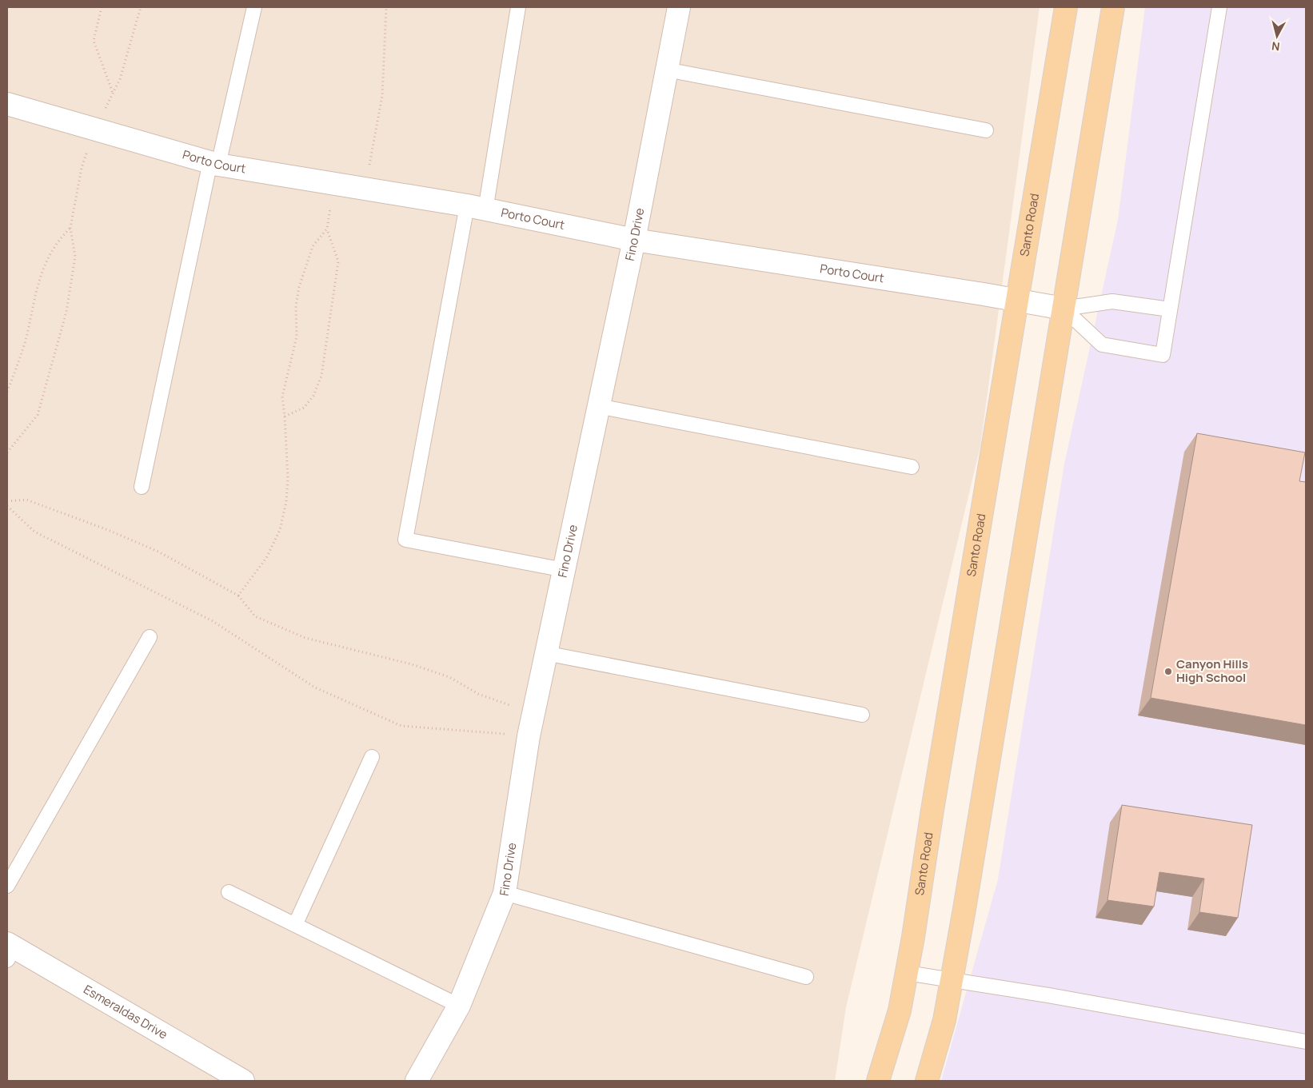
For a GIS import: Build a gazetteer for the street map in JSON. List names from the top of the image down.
{
  "streets": {
    "main road": ["Santo Road"],
    "street": ["Porto Court", "Fino Drive", "Esmeraldas Drive"]
  },
  "crossings": [
    ["Porto Court", "Santo Road"],
    ["Porto Court", "Fino Drive"]
  ],
  "places": ["Canyon Hills High School"],
  "north": "bottom"
}
